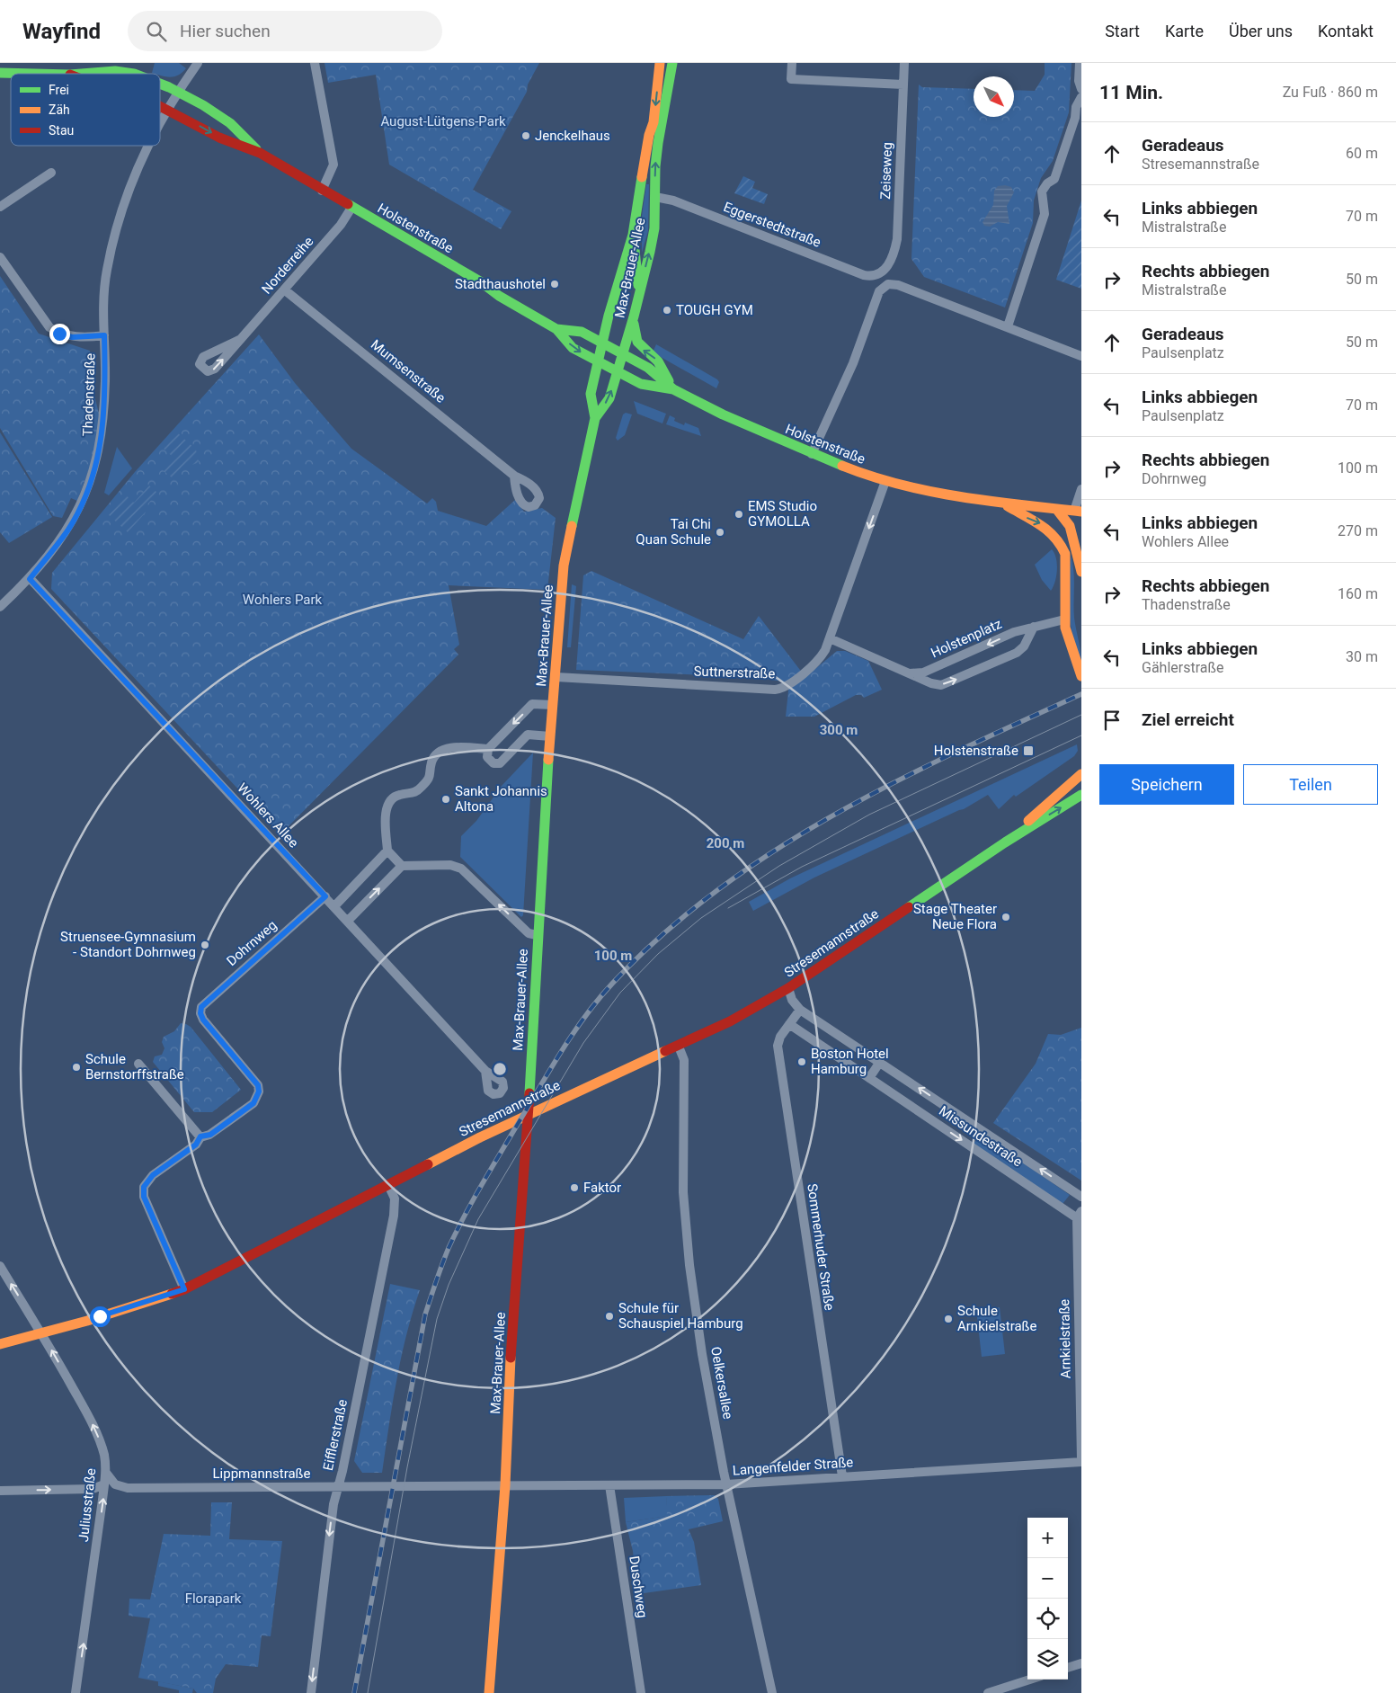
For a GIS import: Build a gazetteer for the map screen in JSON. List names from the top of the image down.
{
  "streets": {
    "main road": ["Holstenstraße", "Max-Brauer-Allee", "Stresemannstraße"],
    "street": [
      "Zeiseweg",
      "Eggerstedtstraße",
      "Norderreihe",
      "Mumsenstraße",
      "Thadenstraße",
      "Holstenplatz",
      "Suttnerstraße",
      "Wohlers Allee",
      "Dohrnweg",
      "Missundestraße",
      "Sommerhuder Straße",
      "Arnkielstraße",
      "Oelkersallee",
      "Eifflerstraße",
      "Langenfelder Straße",
      "Lippmannstraße",
      "Juliusstraße",
      "Duschweg"
    ]
  },
  "crossings": [
    ["Zeiseweg", "Eggerstedtstraße"],
    ["Eggerstedtstraße", "Max-Brauer-Allee"],
    ["Holstenstraße", "Norderreihe"],
    ["Holstenstraße", "Max-Brauer-Allee"],
    ["Holstenstraße", "Thadenstraße"],
    ["Holstenstraße", "Suttnerstraße"],
    ["Norderreihe", "Mumsenstraße"],
    ["Max-Brauer-Allee", "Suttnerstraße"],
    ["Max-Brauer-Allee", "Stresemannstraße"],
    ["Max-Brauer-Allee", "Langenfelder Straße"],
    ["Max-Brauer-Allee", "Lippmannstraße"],
    ["Thadenstraße", "Wohlers Allee"],
    ["Wohlers Allee", "Dohrnweg"],
    ["Stresemannstraße", "Missundestraße"],
    ["Stresemannstraße", "Oelkersallee"],
    ["Stresemannstraße", "Eifflerstraße"],
    ["Stresemannstraße", "Juliusstraße"],
    ["Missundestraße", "Sommerhuder Straße"],
    ["Missundestraße", "Arnkielstraße"],
    ["Sommerhuder Straße", "Langenfelder Straße"],
    ["Arnkielstraße", "Langenfelder Straße"],
    ["Oelkersallee", "Langenfelder Straße"],
    ["Eifflerstraße", "Lippmannstraße"],
    ["Langenfelder Straße", "Lippmannstraße"],
    ["Langenfelder Straße", "Duschweg"],
    ["Lippmannstraße", "Juliusstraße"]
  ],
  "one_way": [
    "Holstenplatz",
    "Suttnerstraße",
    "Eifflerstraße",
    "Juliusstraße"
  ],
  "parks": ["August-Lütgens-Park", "Wohlers Park", "Florapark"],
  "places": {
    "other": [
      "Jenckelhaus",
      "Stadthaushotel",
      "TOUGH GYM",
      "EMS Studio GYMOLLA",
      "Tai Chi Quan Schule",
      "Sankt Johannis Altona",
      "Stage Theater Neue Flora",
      "Struensee-Gymnasium - Standort Dohrnweg",
      "Boston Hotel Hamburg",
      "Schule Bernstorffstraße",
      "Faktor",
      "Schule für Schauspiel Hamburg",
      "Schule Arnkielstraße"
    ],
    "transit": ["Holstenstraße"]
  },
  "legend": ["Frei", "Zäh", "Stau"],
  "north": "bottom right",
  "page": {
    "header": "Wayfind",
    "search": "Hier suchen",
    "nav": [
      "Start",
      "Karte",
      "Über uns",
      "Kontakt"
    ],
    "heading": ["11 Min.", "Zu Fuß · 860 m"],
    "list": [
      ["Geradeaus", "Stresemannstraße", "60 m"],
      ["Links abbiegen", "Mistralstraße", "70 m"],
      ["Rechts abbiegen", "Mistralstraße", "50 m"],
      ["Geradeaus", "Paulsenplatz", "50 m"],
      ["Links abbiegen", "Paulsenplatz", "70 m"],
      ["Rechts abbiegen", "Dohrnweg", "100 m"],
      ["Links abbiegen", "Wohlers Allee", "270 m"],
      ["Rechts abbiegen", "Thadenstraße", "160 m"],
      ["Links abbiegen", "Gählerstraße", "30 m"],
      "Ziel erreicht"
    ],
    "buttons": ["Speichern", "Teilen"],
    "map_buttons": ["+", "−"]
  },
  "rings": ["300 m", "200 m", "100 m"]
}
